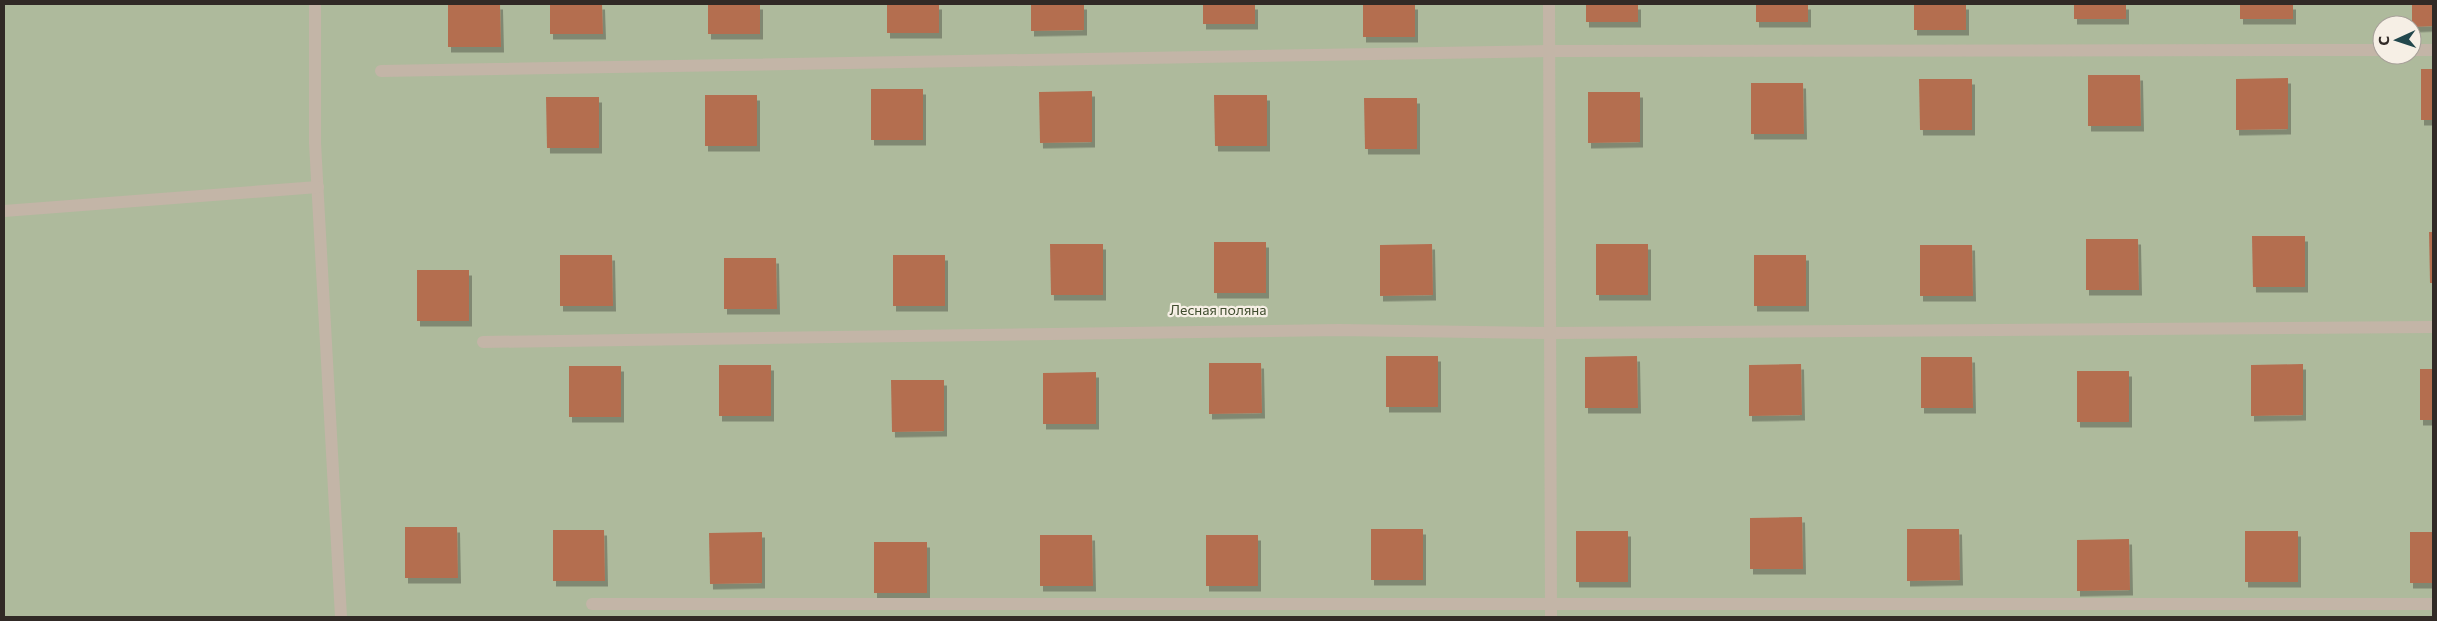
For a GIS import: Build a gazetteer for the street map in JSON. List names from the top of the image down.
{
  "parks": ["Лесная поляна"],
  "north": "left"
}
